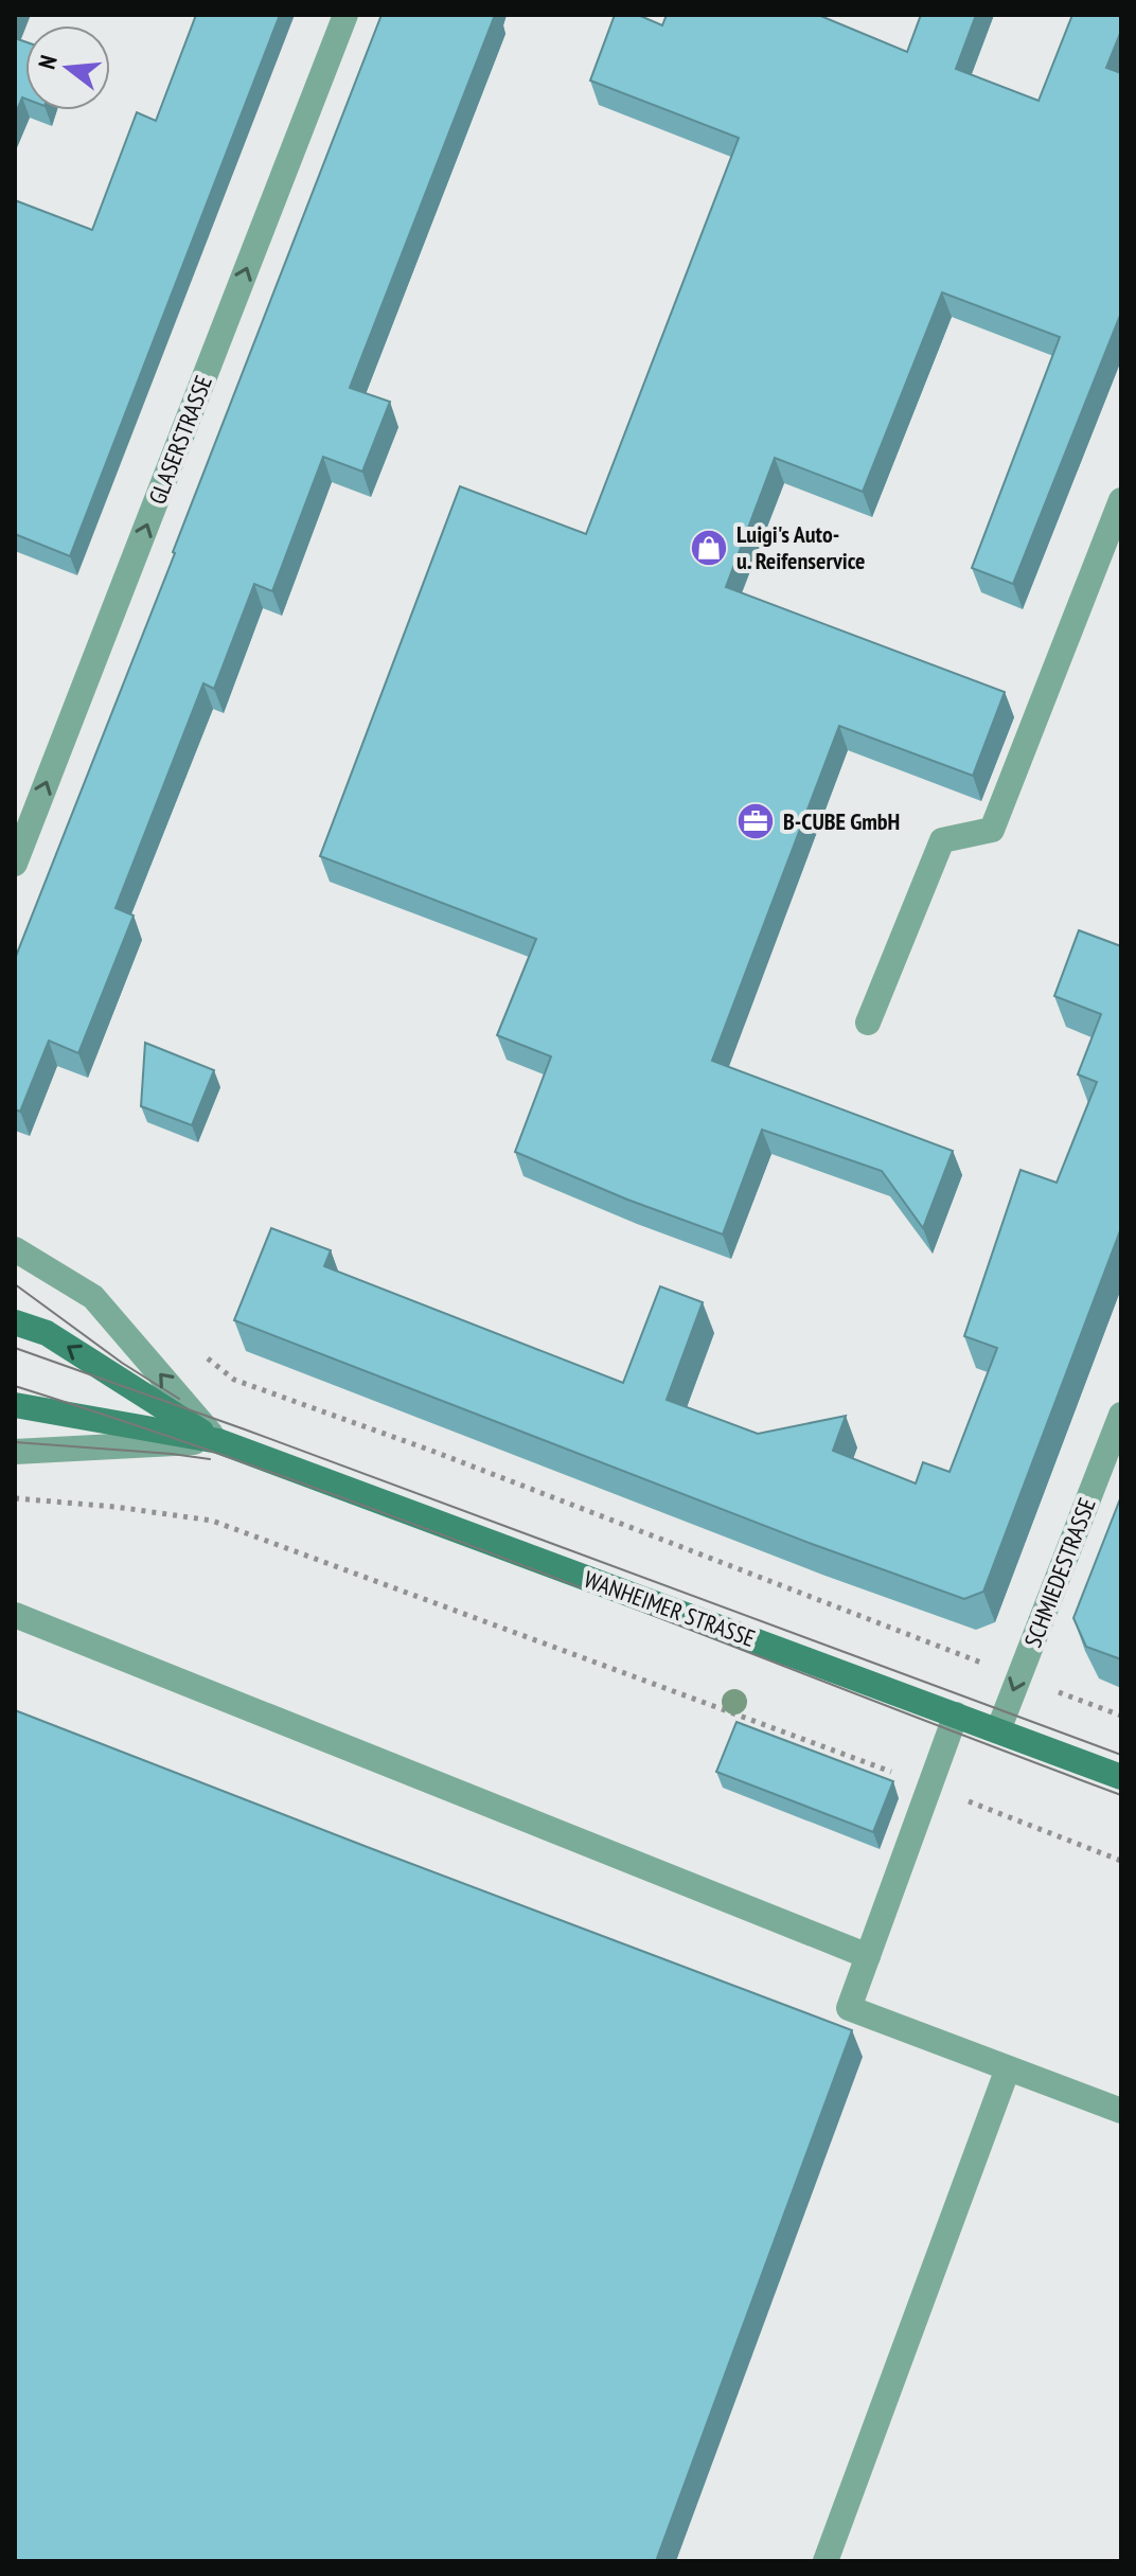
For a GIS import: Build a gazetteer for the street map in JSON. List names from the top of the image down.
{
  "streets": {
    "street": ["GLASERSTRASSE", "SCHMIEDESTRASSE", "WANHEIMER STRASSE"]
  },
  "crossings": [
    ["SCHMIEDESTRASSE", "WANHEIMER STRASSE"]
  ],
  "one_way": ["GLASERSTRASSE"],
  "places": {
    "shop": ["Luigi's Auto- u. Reifenservice"],
    "office": ["B-CUBE GmbH"]
  },
  "north": "left"
}
